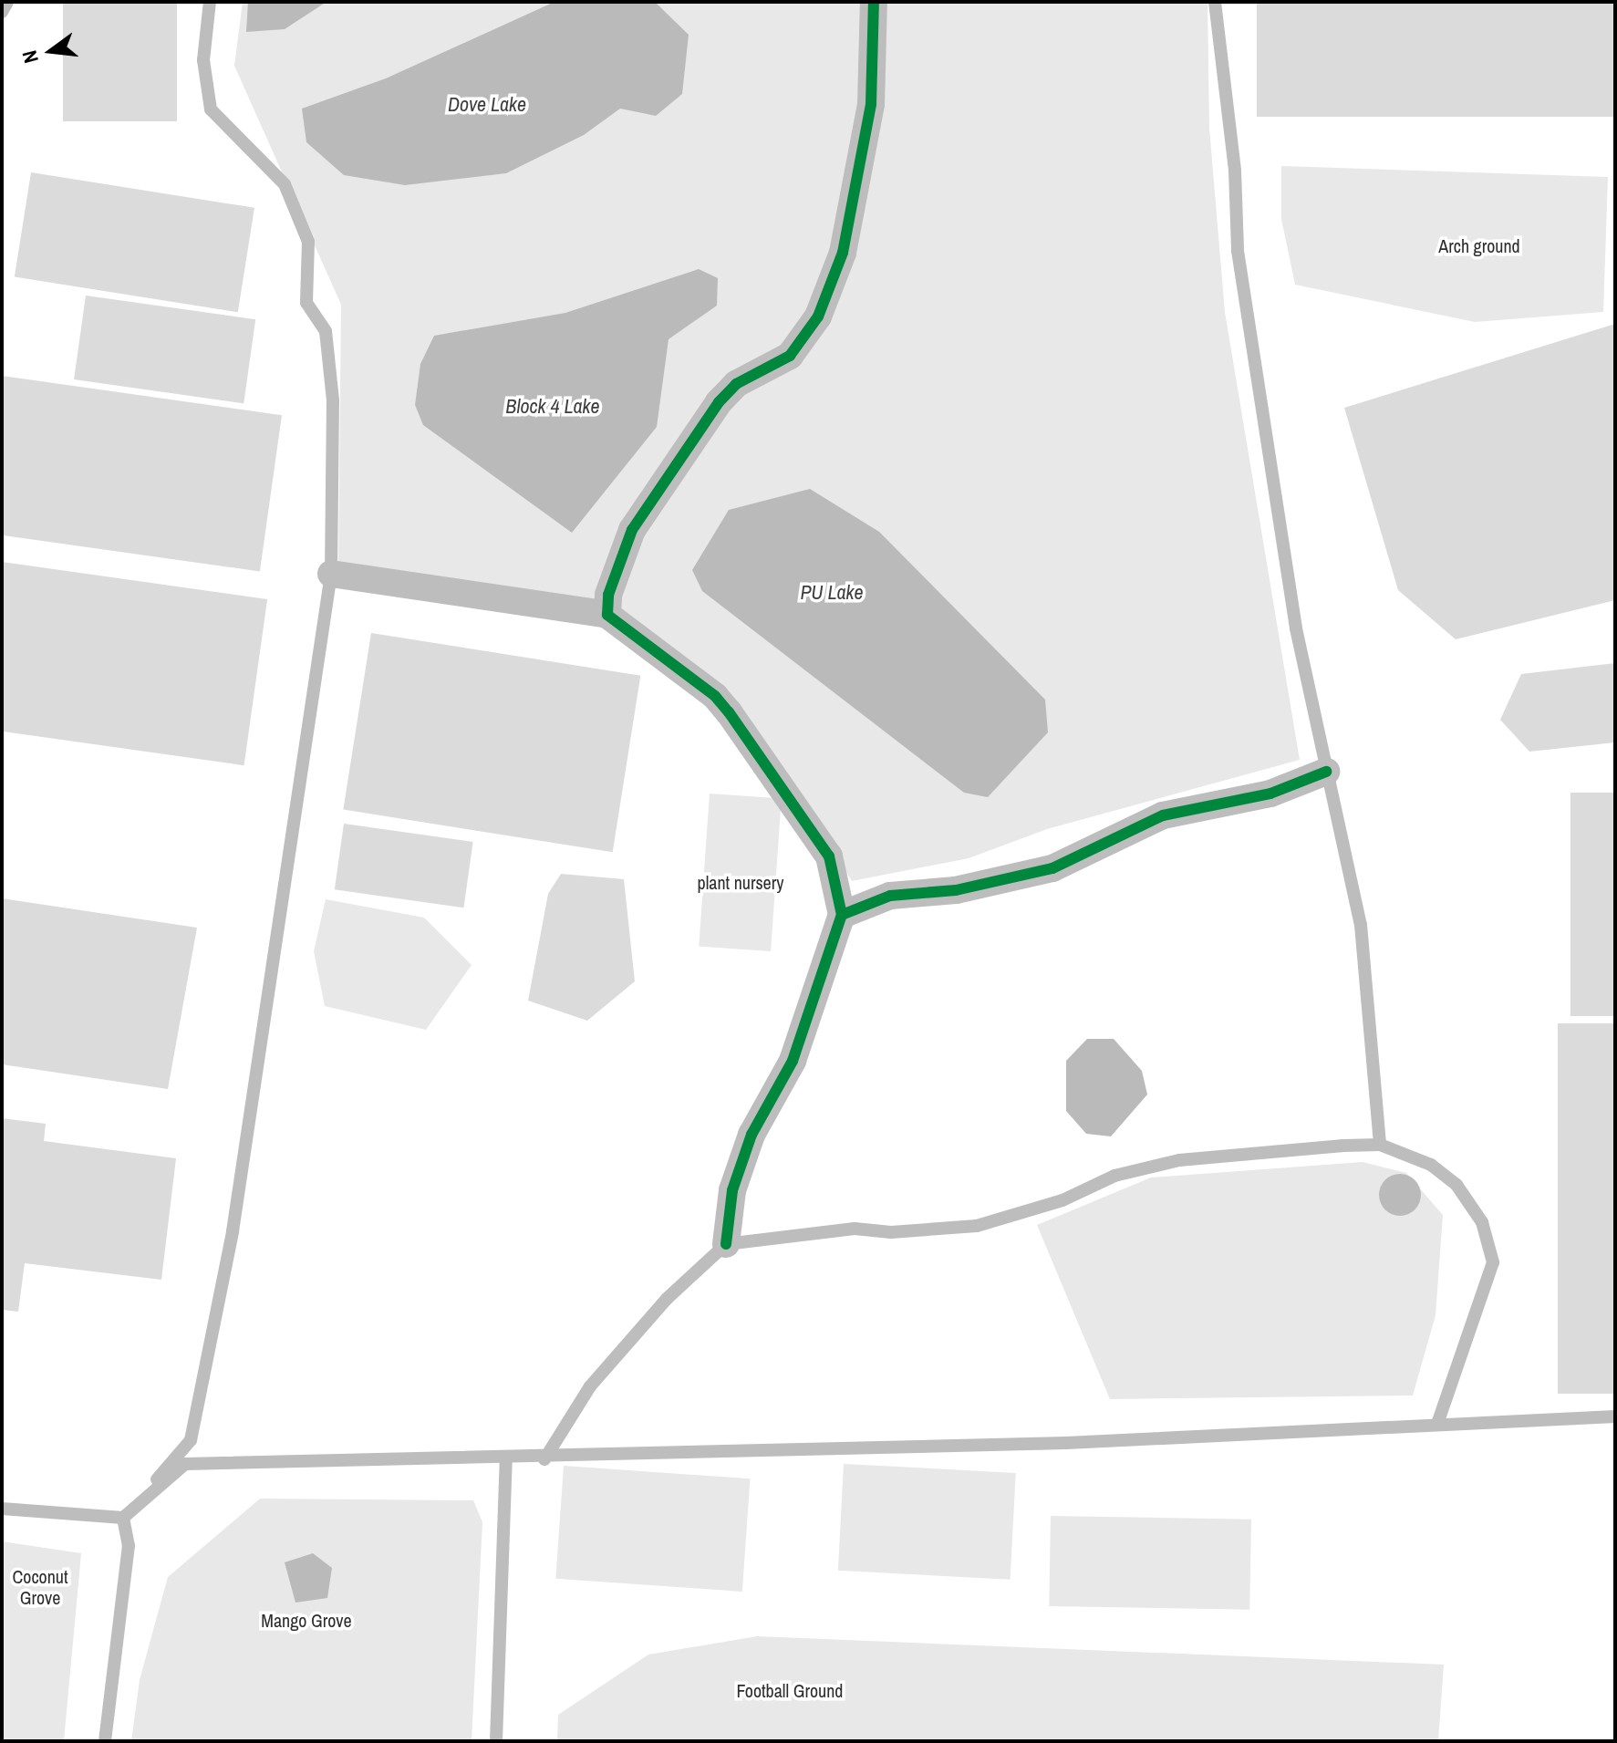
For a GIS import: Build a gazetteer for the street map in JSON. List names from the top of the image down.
{
  "water": ["Dove Lake", "Block 4 Lake", "PU Lake"],
  "parks": [
    "Arch ground",
    "plant nursery",
    "Coconut Grove",
    "Mango Grove",
    "Football Ground"
  ],
  "north": "left"
}
